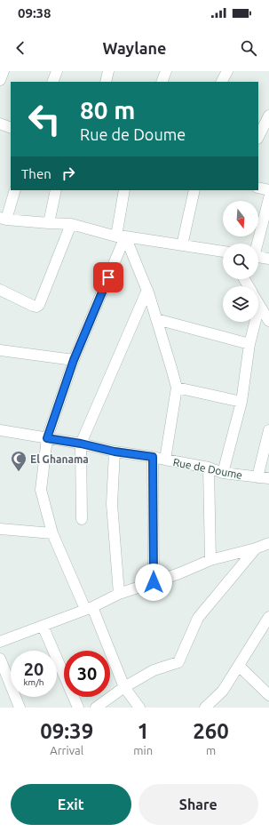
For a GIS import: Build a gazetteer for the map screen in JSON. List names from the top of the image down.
{
  "streets": {
    "street": ["Rue de Doume"]
  },
  "places": {
    "mosque": ["El Ghanama"]
  },
  "north": "bottom",
  "page": {
    "status": "09:38",
    "header": "Waylane",
    "turn": ["80 m", "Rue de Doume"],
    "then": "Then",
    "speed": "20 km/h",
    "limit": "30",
    "eta": [
      "09:39",
      "Arrival",
      "1",
      "min",
      "260",
      "m"
    ],
    "buttons": ["Exit", "Share"]
  }
}
